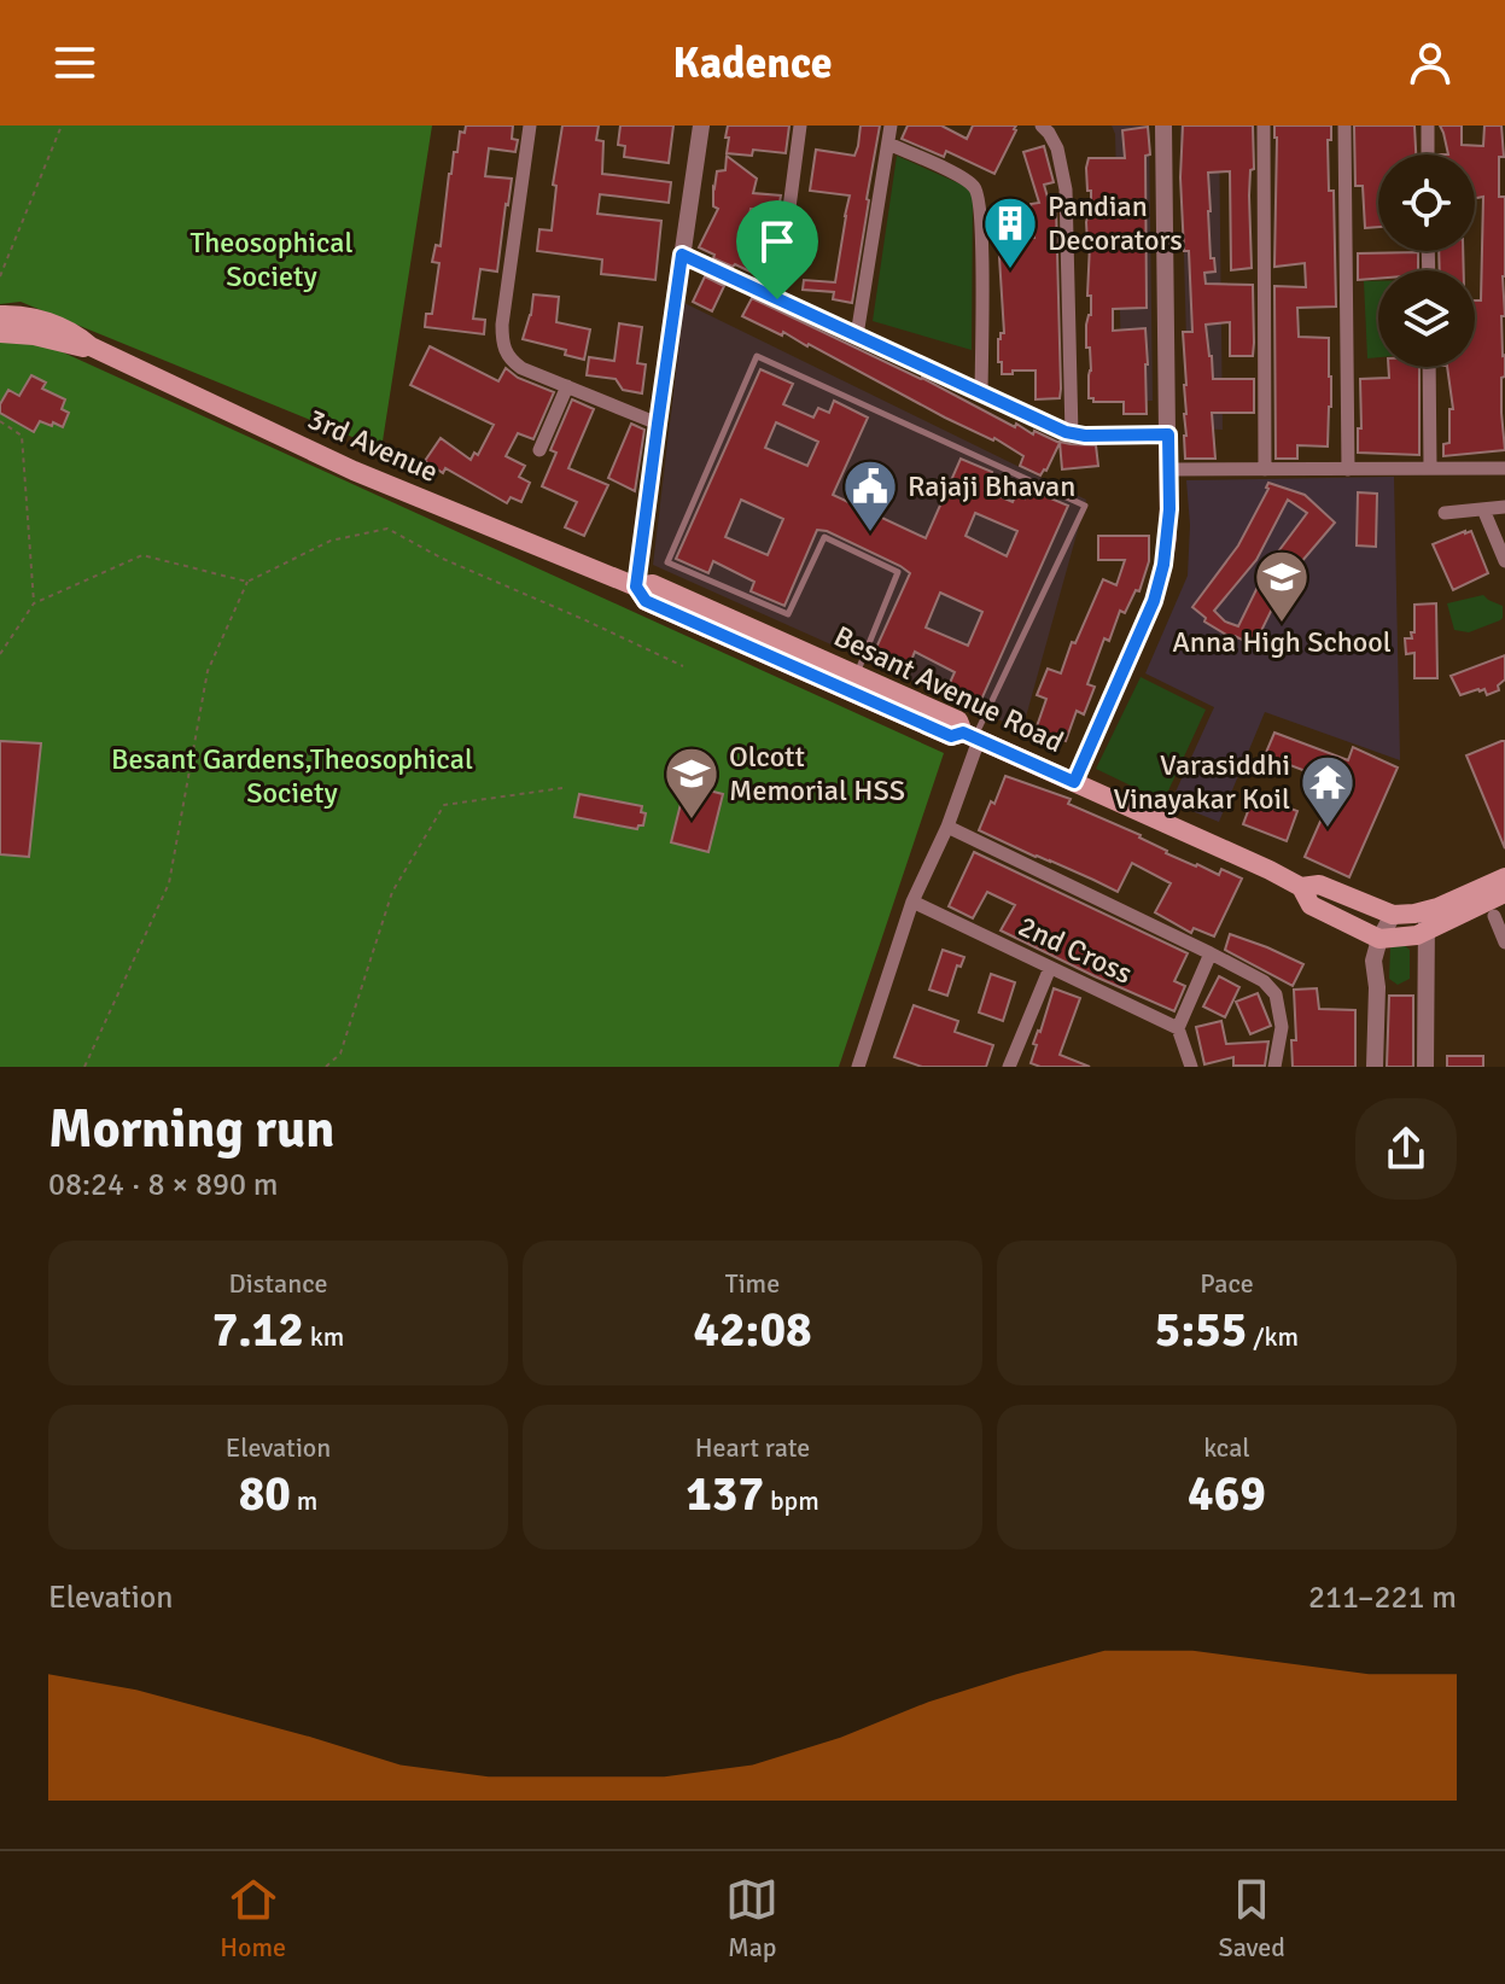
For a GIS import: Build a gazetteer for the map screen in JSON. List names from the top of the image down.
{
  "streets": {
    "main road": ["3rd Avenue", "Besant Avenue Road"],
    "street": ["2nd Cross"]
  },
  "crossings": [
    ["3rd Avenue", "Besant Avenue Road"]
  ],
  "parks": ["Theosophical Society", "Besant Gardens,Theosophical Society"],
  "places": {
    "building": ["Pandian Decorators"],
    "public building": ["Rajaji Bhavan"],
    "school or university": ["Anna High School", "Olcott Memorial HSS"],
    "temple": ["Varasiddhi Vinayakar Koil"]
  },
  "page": {
    "header": "Kadence",
    "heading": ["Morning run", "08:24 · 8 × 890 m"],
    "stats": [
      ["Distance", "7.12 km"],
      ["Time", "42:08"],
      ["Pace", "5:55 /km"],
      ["Elevation", "80 m"],
      ["Heart rate", "137 bpm"],
      ["kcal", "469"]
    ],
    "chart": ["Elevation", "211–221 m"],
    "tabs": ["Home", "Map", "Saved"]
  }
}
